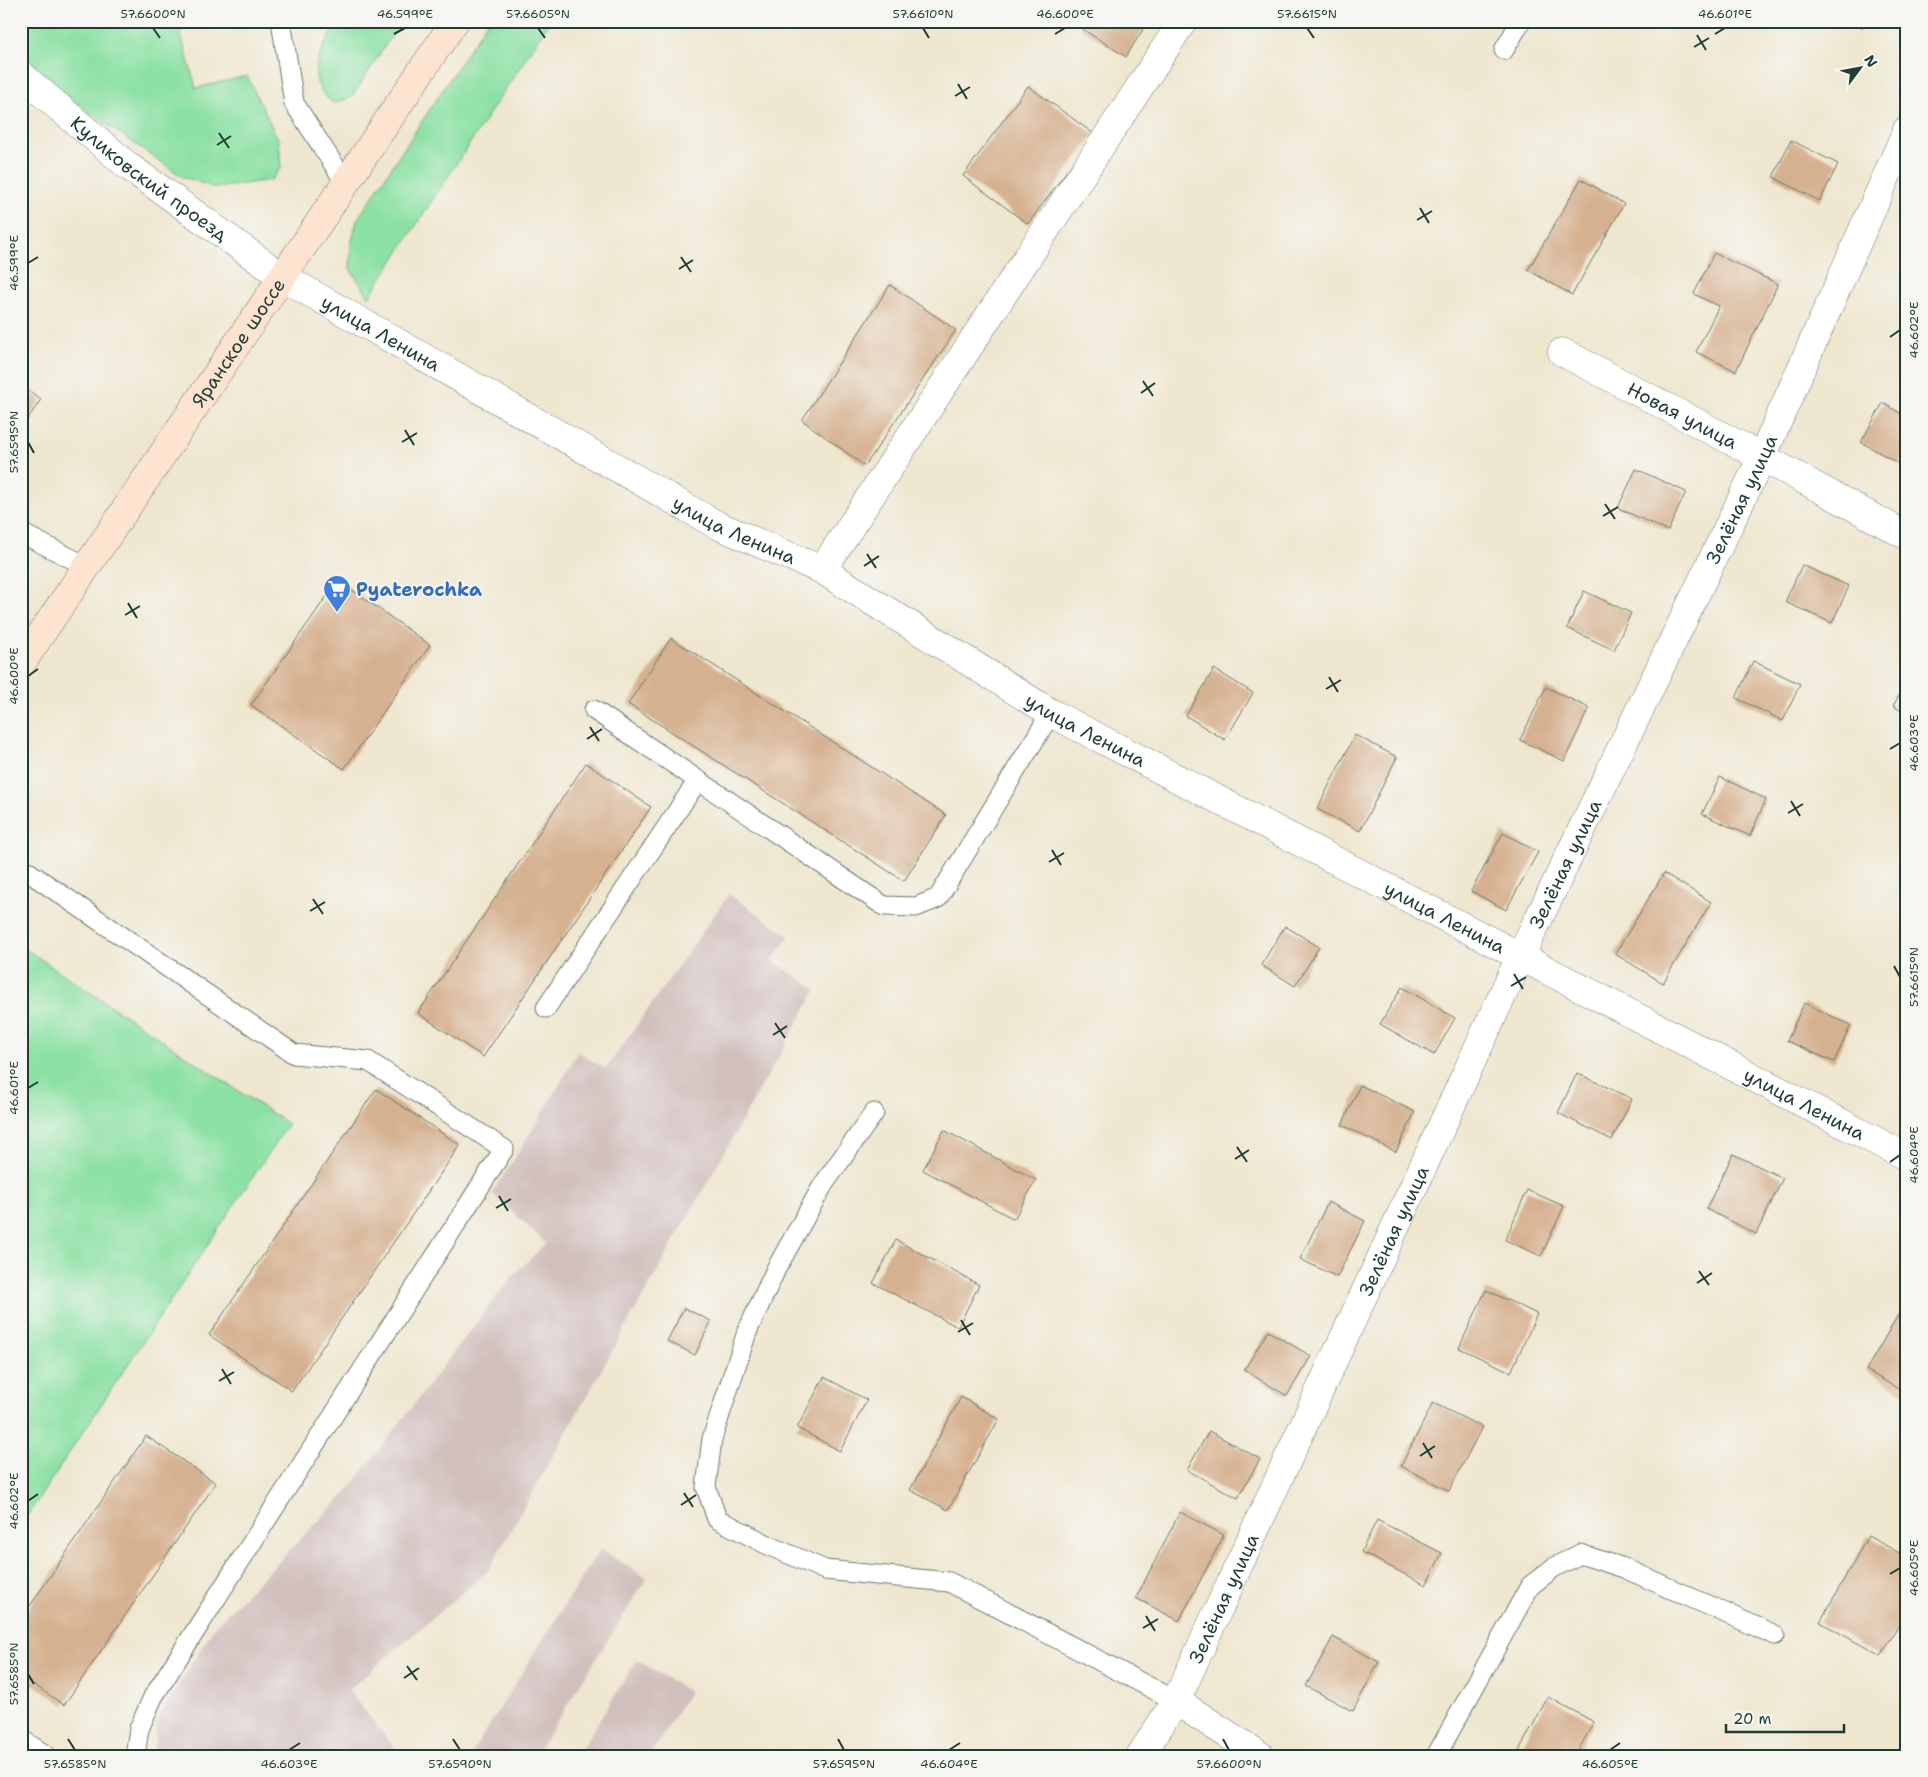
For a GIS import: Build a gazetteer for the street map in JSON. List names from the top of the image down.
{
  "streets": {
    "main road": ["Яранское шоссе"],
    "street": [
      "Куликовский проезд",
      "улица Ленина",
      "Новая улица",
      "Зелёная улица"
    ]
  },
  "crossings": [
    ["Куликовский проезд", "улица Ленина"],
    ["Куликовский проезд", "Яранское шоссе"],
    ["улица Ленина", "Яранское шоссе"],
    ["улица Ленина", "Зелёная улица"],
    ["Новая улица", "Зелёная улица"]
  ],
  "places": {
    "supermarket": ["Pyaterochka"]
  },
  "scale_bar": "20 m",
  "north": "top right",
  "coordinates": [
    "57.6600°N",
    "46.599°E",
    "57.6605°N",
    "57.6610°N",
    "46.600°E",
    "57.6615°N",
    "46.601°E",
    "46.602°E",
    "57.6595°N",
    "46.603°E",
    "46.604°E",
    "46.605°E",
    "57.6585°N",
    "57.6590°N"
  ]
}
